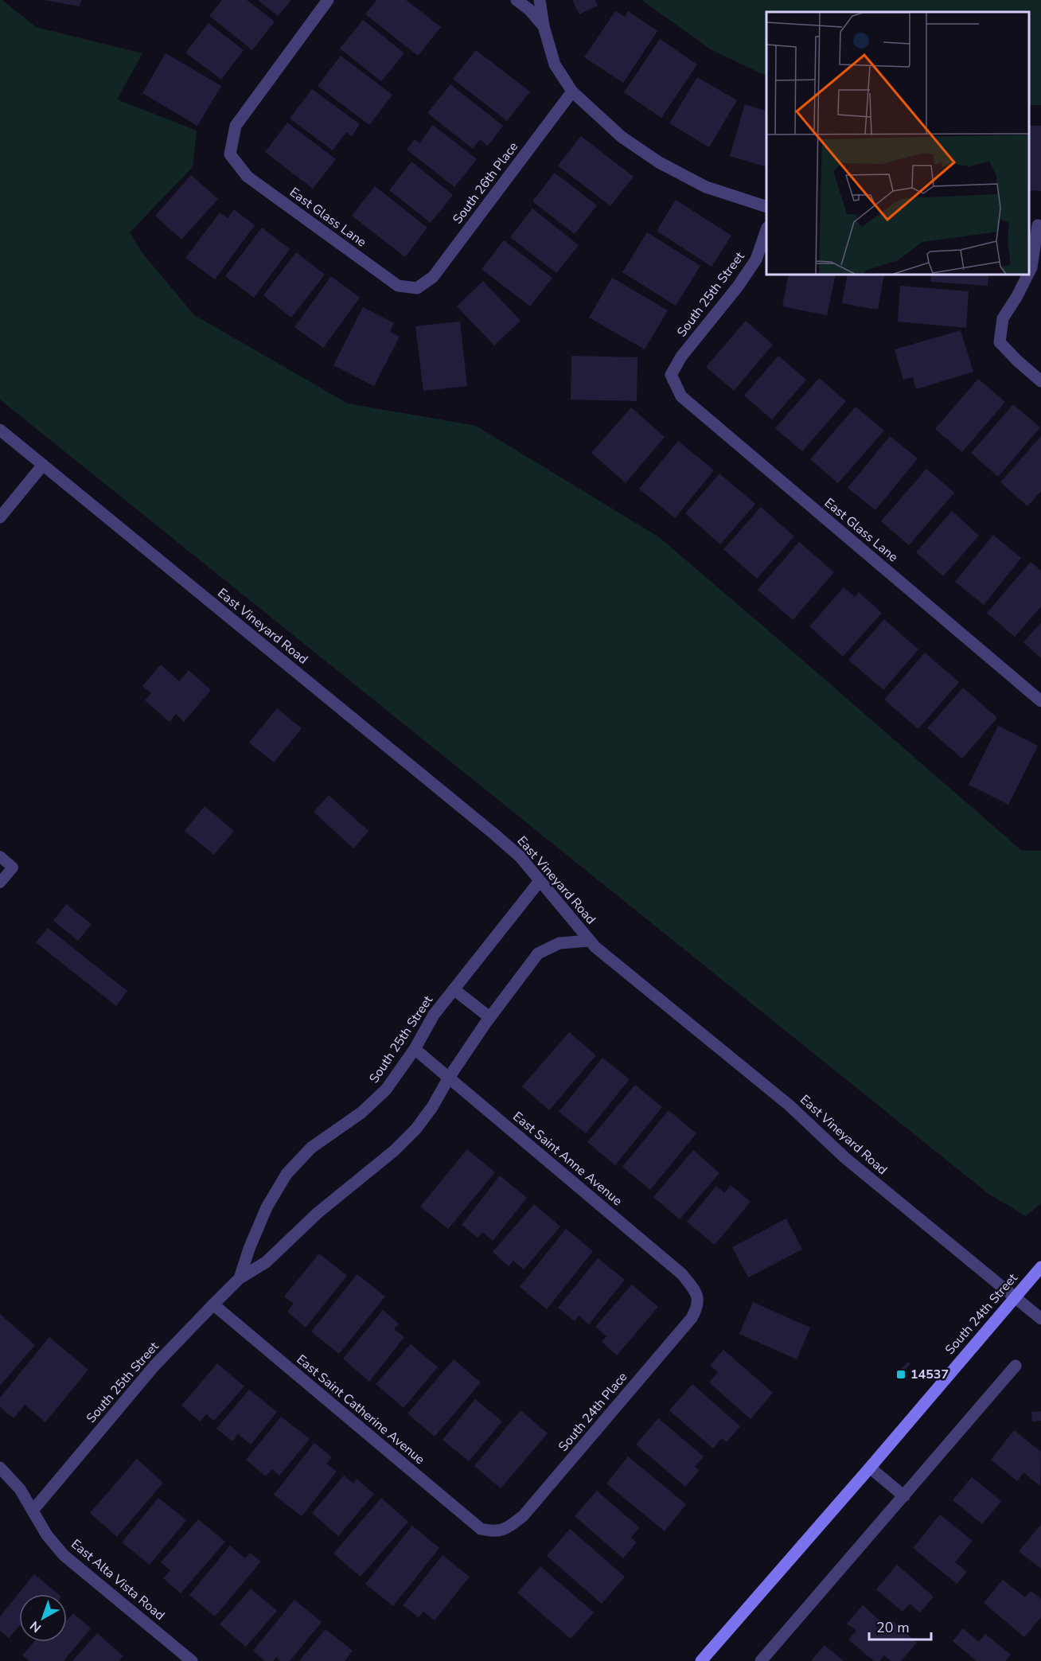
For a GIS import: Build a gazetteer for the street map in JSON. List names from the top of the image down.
{
  "streets": {
    "main road": ["South 24th Street"],
    "street": [
      "South 26th Place",
      "East Glass Lane",
      "South 25th Street",
      "East Vineyard Road",
      "East Saint Anne Avenue",
      "East Saint Catherine Avenue",
      "South 24th Place",
      "East Alta Vista Road"
    ]
  },
  "crossings": [
    ["South 26th Place", "East Glass Lane"],
    ["East Glass Lane", "South 25th Street"],
    ["South 25th Street", "East Vineyard Road"],
    ["South 25th Street", "East Saint Anne Avenue"],
    ["South 25th Street", "East Saint Catherine Avenue"],
    ["South 25th Street", "East Alta Vista Road"],
    ["East Vineyard Road", "South 24th Street"],
    ["East Saint Anne Avenue", "South 24th Place"],
    ["East Saint Catherine Avenue", "South 24th Place"]
  ],
  "places": {
    "transit": ["14537"]
  },
  "scale_bar": "20 m",
  "north": "bottom left"
}
